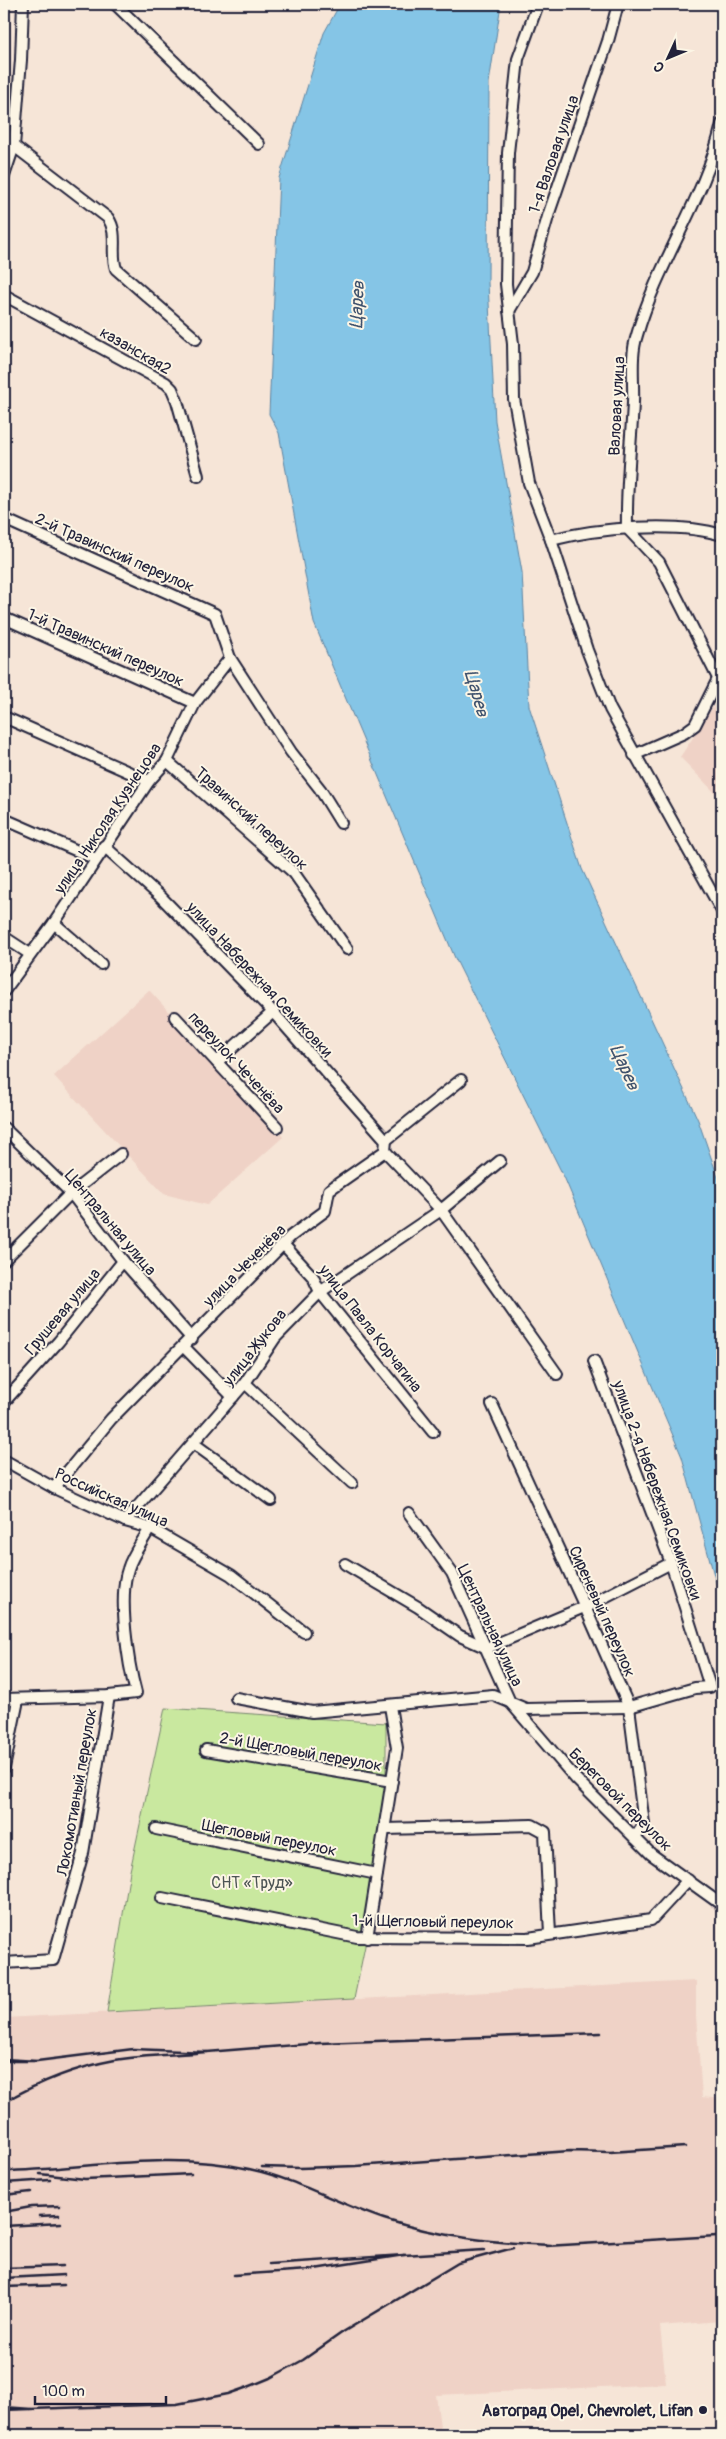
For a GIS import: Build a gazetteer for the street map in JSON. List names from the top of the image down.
{
  "streets": {
    "street": [
      "1-я Валовая улица",
      "казанская2",
      "Валовая улица",
      "2-й Травинский переулок",
      "1-й Травинский переулок",
      "улица Николая Кузнецова",
      "Травинский переулок",
      "улица Набережная Семиковки",
      "переулок Чеченёва",
      "Центральная улица",
      "улица Чеченёва",
      "Грушевая улица",
      "улица Павла Корчагина",
      "улица Жукова",
      "улица 2-я Набережная Семиковки",
      "Российская улица",
      "Сиреневый переулок",
      "2-й Щегловый переулок",
      "Локомотивный переулок",
      "Береговой переулок",
      "Щегловый переулок",
      "1-й Щегловый переулок"
    ]
  },
  "crossings": [
    ["2-й Травинский переулок", "улица Николая Кузнецова"],
    ["1-й Травинский переулок", "улица Николая Кузнецова"],
    ["улица Николая Кузнецова", "Травинский переулок"],
    ["улица Николая Кузнецова", "улица Набережная Семиковки"],
    ["Центральная улица", "улица Чеченёва"],
    ["Центральная улица", "Грушевая улица"],
    ["Центральная улица", "Береговой переулок"],
    ["улица Чеченёва", "улица Павла Корчагина"],
    ["улица Чеченёва", "Российская улица"],
    ["улица Павла Корчагина", "улица Жукова"],
    ["улица Жукова", "Российская улица"],
    ["улица 2-я Набережная Семиковки", "Сиреневый переулок"],
    ["Сиреневый переулок", "Береговой переулок"],
    ["Береговой переулок", "1-й Щегловый переулок"]
  ],
  "water": ["Царев"],
  "parks": ["СНТ «Труд»"],
  "places": ["Автоград Opel, Chevrolet, Lifan"],
  "scale_bar": "100 m",
  "north": "bottom left"
}
